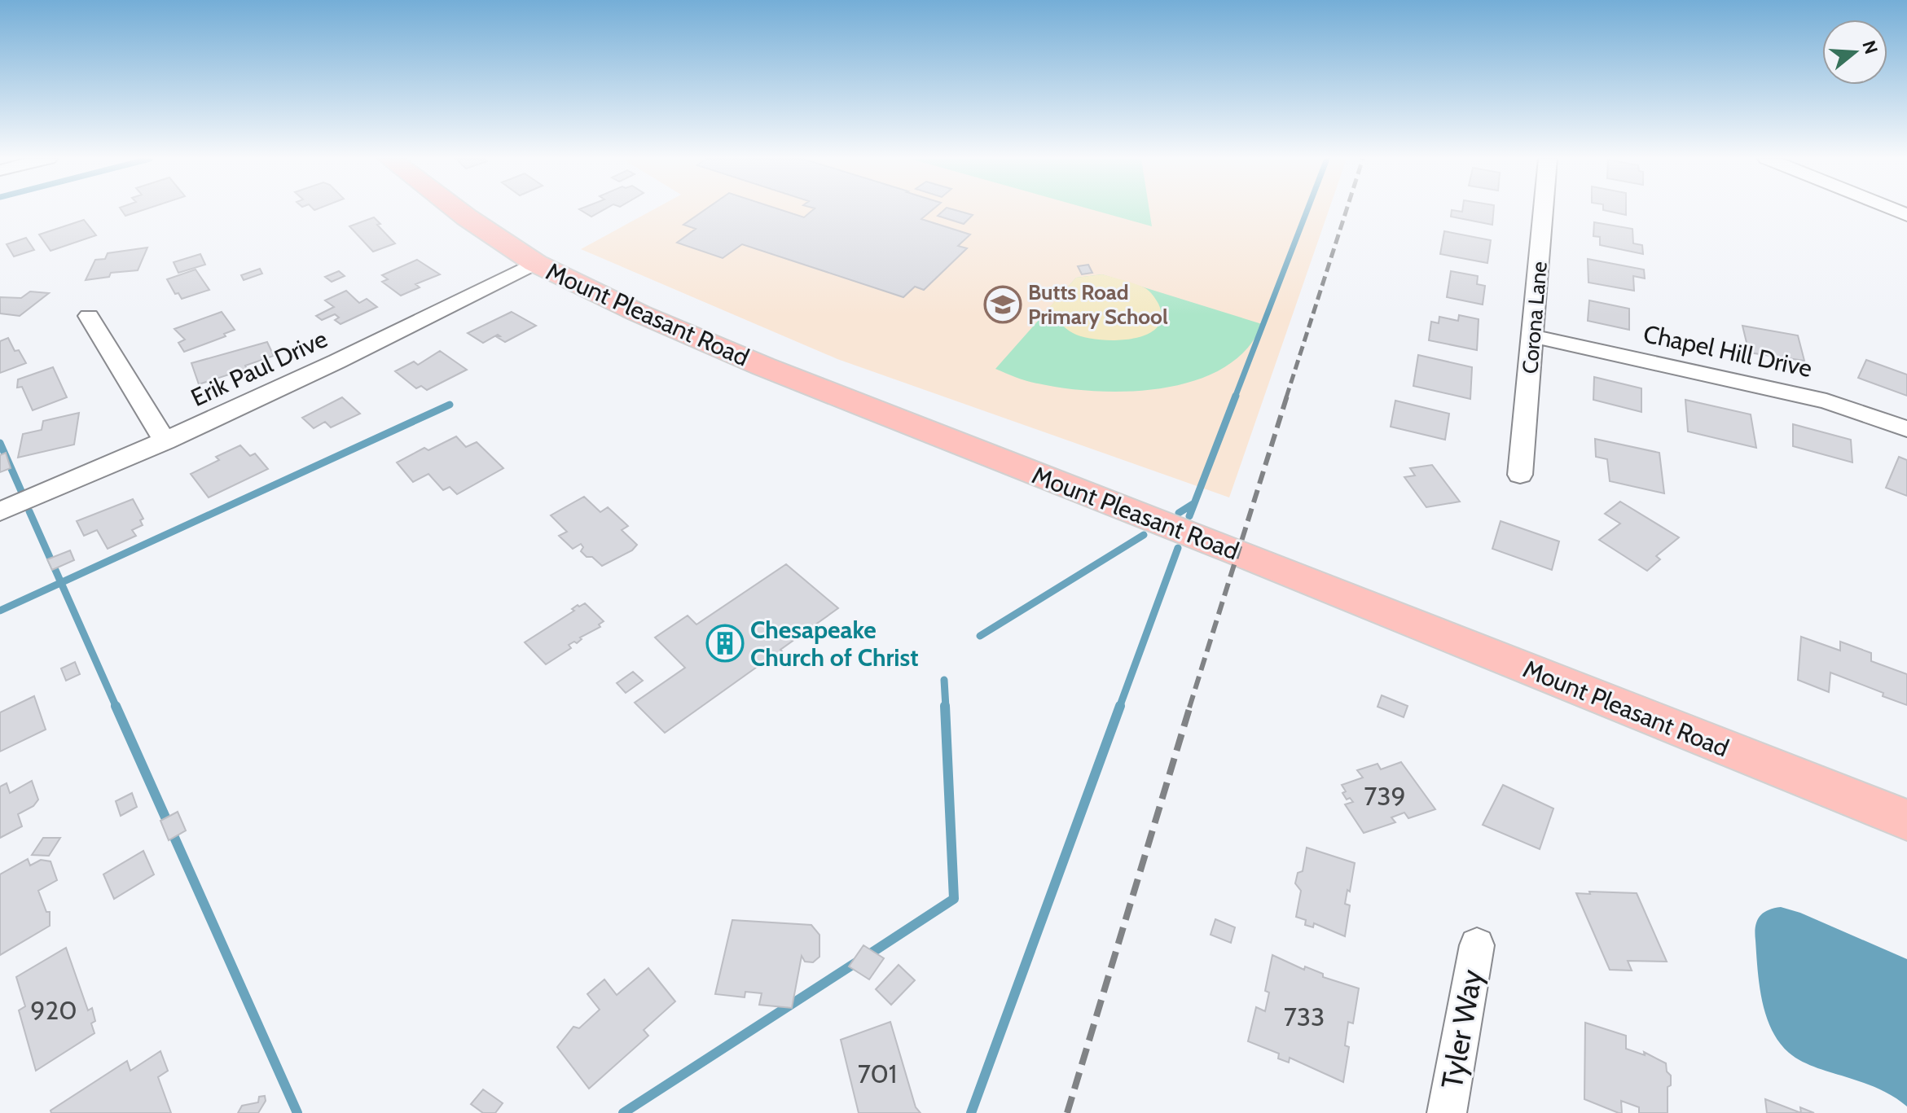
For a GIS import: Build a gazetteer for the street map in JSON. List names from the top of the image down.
{
  "streets": {
    "highway": ["Mount Pleasant Road"],
    "street": [
      "Corona Lane",
      "Chapel Hill Drive",
      "Erik Paul Drive",
      "Tyler Way"
    ]
  },
  "crossings": [
    ["Mount Pleasant Road", "Erik Paul Drive"],
    ["Corona Lane", "Chapel Hill Drive"]
  ],
  "places": {
    "school or university": ["Butts Road Primary School"],
    "building": ["Chesapeake Church of Christ"]
  },
  "house_numbers": [
    "739",
    "920",
    "733",
    "701"
  ],
  "north": "right"
}
